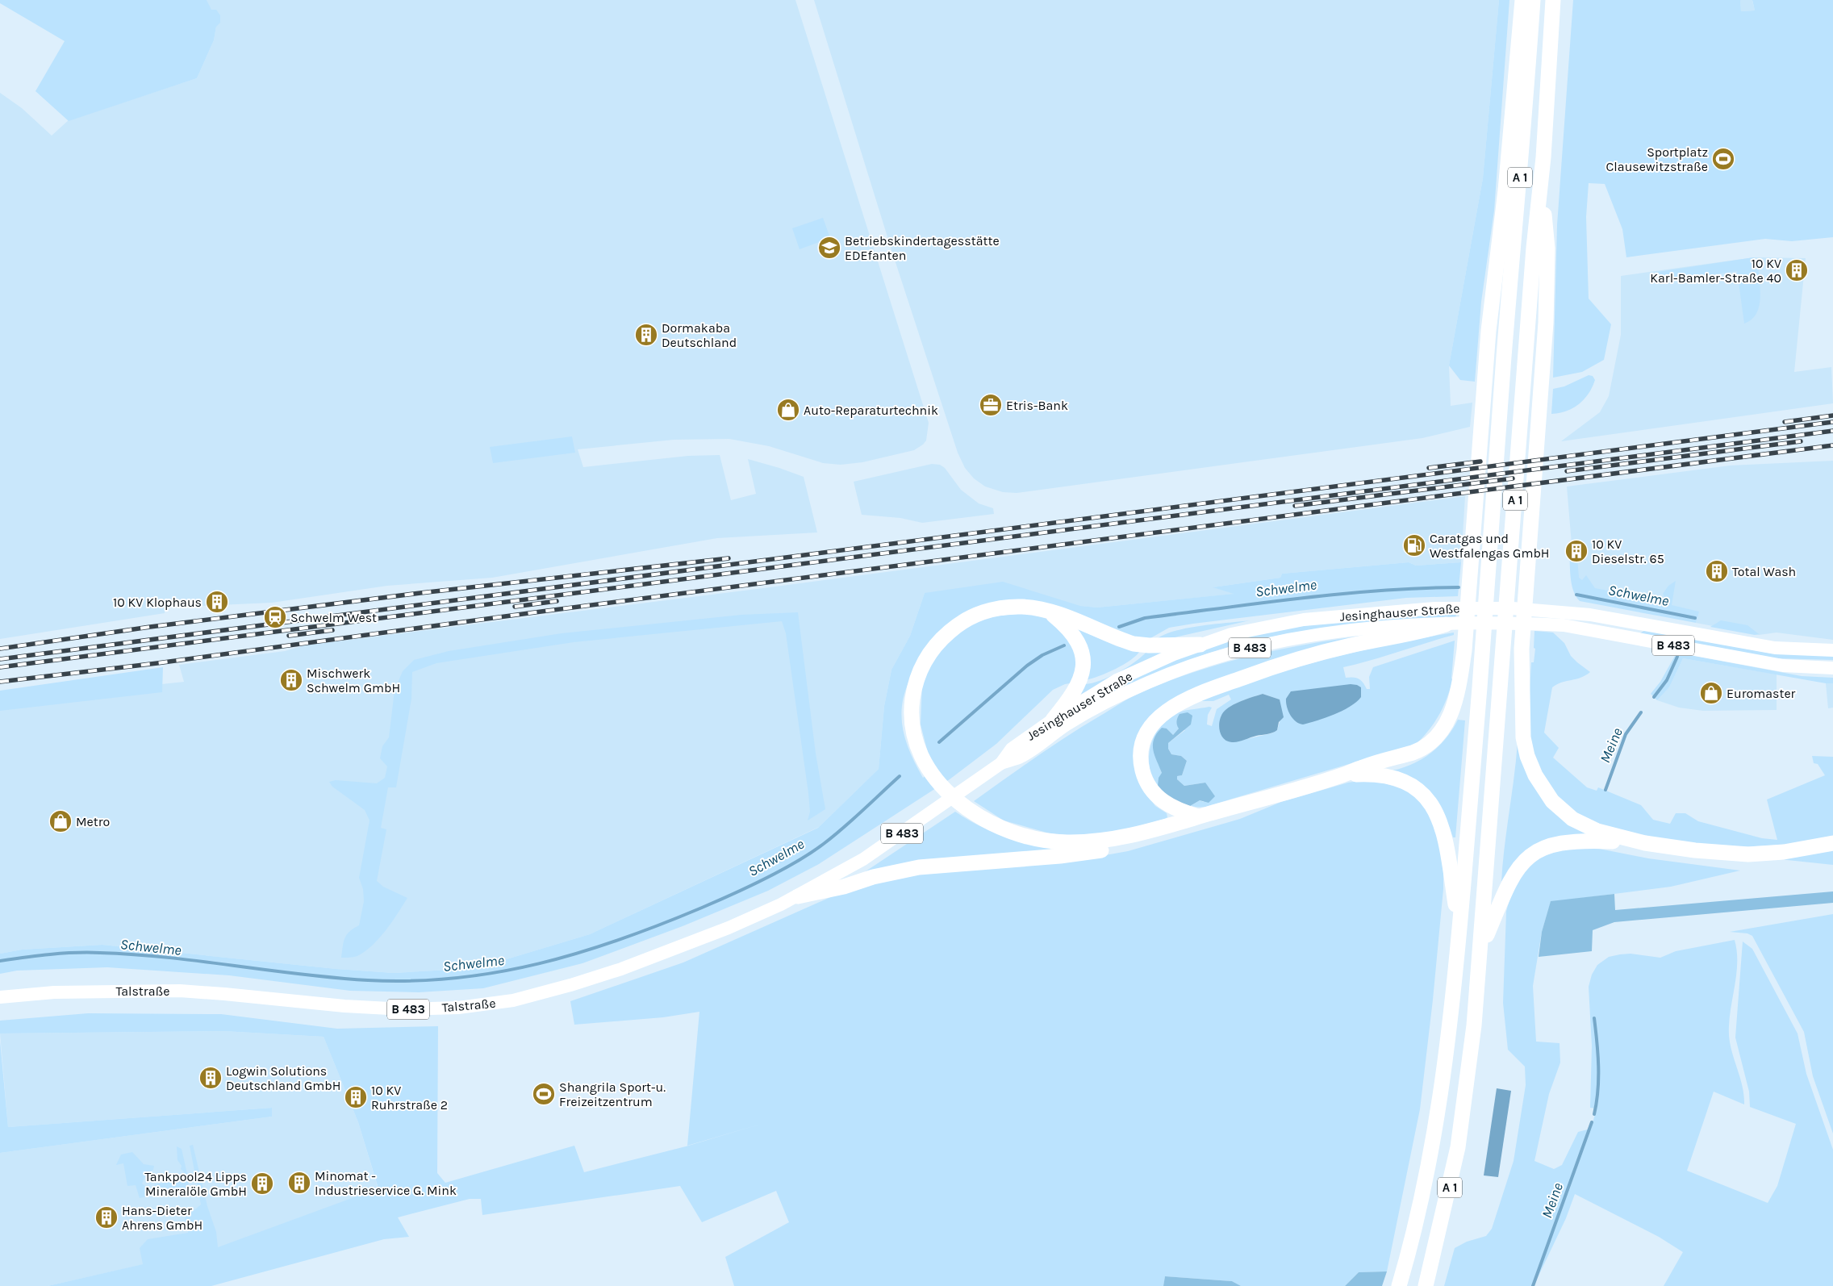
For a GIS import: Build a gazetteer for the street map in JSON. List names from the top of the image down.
{
  "streets": {
    "highway": ["A 1"],
    "main road": ["Jesinghauser Straße", "B 483", "Talstraße"]
  },
  "crossings": [
    ["Jesinghauser Straße", "Talstraße"]
  ],
  "water": ["Schwelme", "Meine"],
  "places": {
    "sports": ["Sportplatz Clausewitzstraße", "Shangrila Sport-u. Freizeitzentrum"],
    "school or university": ["Betriebskindertagesstätte EDEfanten"],
    "building": [
      "10 KV Karl-Bamler-Straße 40",
      "Dormakaba Deutschland",
      "10 KV Dieselstr. 65",
      "Total Wash",
      "10 KV Klophaus",
      "Mischwerk Schwelm GmbH",
      "Logwin Solutions Deutschland GmbH",
      "10 KV Ruhrstraße 2",
      "Minomat - Industrieservice G. Mink",
      "Tankpool24 Lipps Mineralöle GmbH",
      "Hans-Dieter Ahrens GmbH"
    ],
    "office": ["Etris-Bank"],
    "shop": ["Auto-Reparaturtechnik", "Euromaster", "Metro"],
    "fuel station": ["Caratgas und Westfalengas GmbH"],
    "station": ["Schwelm West"]
  }
}
